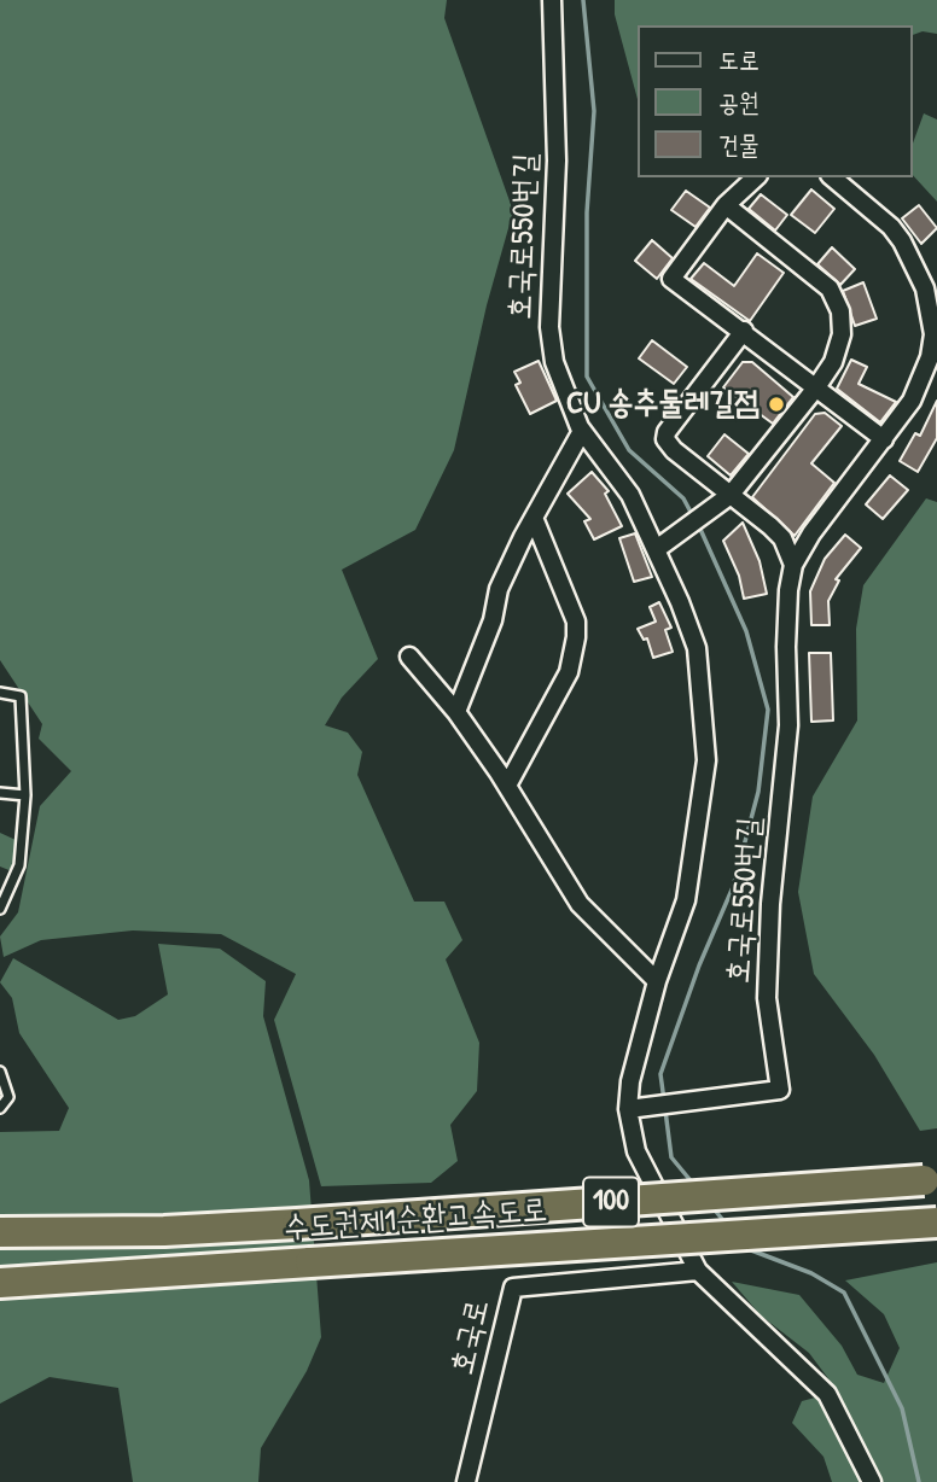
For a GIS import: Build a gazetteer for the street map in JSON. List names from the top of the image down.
{
  "streets": {
    "highway": ["100", "수도권제1순환고속도로"],
    "street": ["호국로550번길", "호국로"]
  },
  "crossings": [
    ["호국로550번길", "호국로"]
  ],
  "places": ["CU 송추둘레길점"],
  "legend": ["도로", "공원", "건물"]
}
